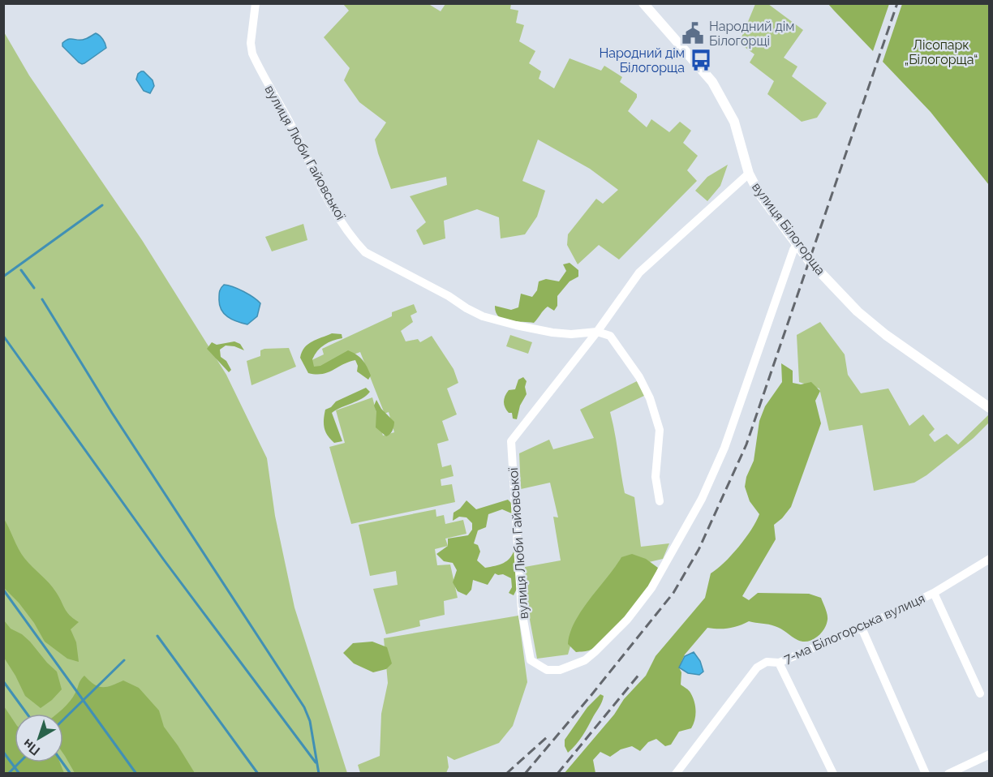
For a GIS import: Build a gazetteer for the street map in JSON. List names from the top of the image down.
{
  "streets": {
    "street": ["вулиця Люби Гайовської", "вулиця Білогорща", "7-ма Білогорська вулиця"]
  },
  "crossings": [
    ["вулиця Люби Гайовської", "вулиця Білогорща"]
  ],
  "parks": ["Лісопарк „Білогорща“"],
  "places": {
    "public building": ["Народний дім Білогорщі"],
    "bus stop": ["Народний дім Білогорща"]
  },
  "north": "bottom left"
}
